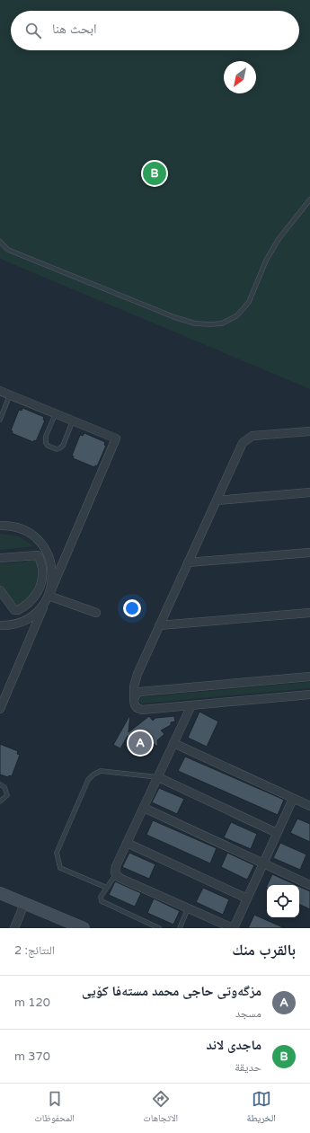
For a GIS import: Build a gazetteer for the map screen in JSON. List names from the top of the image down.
{
  "north": "bottom left",
  "page": {
    "search": "ابحث هنا",
    "pins": ["B", "A"],
    "heading": ["بالقرب منك", "النتائج: 2"],
    "list": [
      {
        "mark": "A",
        "name": "مزگەوتی حاجی محمد مستەفا کۆیی",
        "note": "مسجد",
        "value": "120 m"
      },
      {
        "mark": "B",
        "name": "ماجدی لاند",
        "note": "حديقة",
        "value": "370 m"
      }
    ],
    "nav": ["الخريطة", "الاتجاهات", "المحفوظات"]
  }
}
